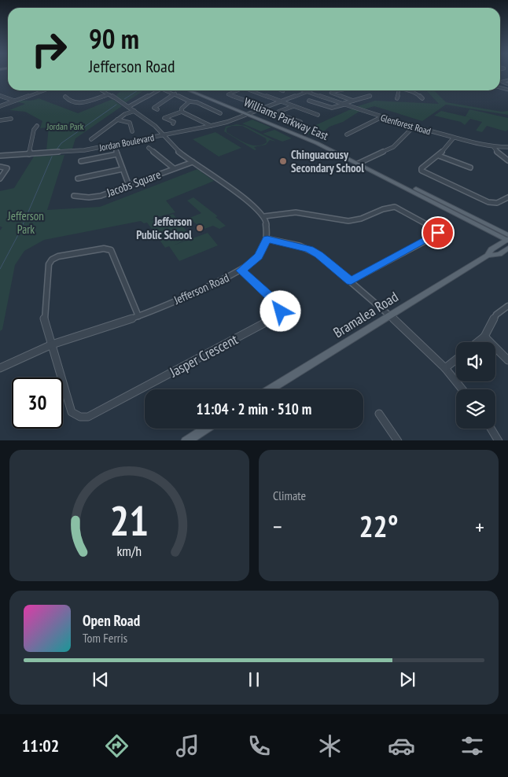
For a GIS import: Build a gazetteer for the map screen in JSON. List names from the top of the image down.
{
  "streets": {
    "main road": ["Williams Parkway East", "Bramalea Road"],
    "street": [
      "Glenforest Road",
      "Jordan Boulevard",
      "Jacobs Square",
      "Jefferson Road",
      "Jasper Crescent"
    ]
  },
  "crossings": [
    ["Williams Parkway East", "Jordan Boulevard"],
    ["Williams Parkway East", "Bramalea Road"],
    ["Glenforest Road", "Jordan Boulevard"],
    ["Jefferson Road", "Jasper Crescent"]
  ],
  "parks": ["Jordan Park", "Jefferson Park"],
  "places": ["Chinguacousy Secondary School", "Jefferson Public School"],
  "page": {
    "turn": ["90 m", "Jefferson Road"],
    "limit": "30",
    "trip": "11:04 · 2 min · 510 m",
    "tile": "Climate",
    "heat": ["−", "22°", "+"],
    "song": ["Open Road", "Tom Ferris"],
    "tabs": "11:02",
    "gauge": ["21", "km/h"]
  }
}
